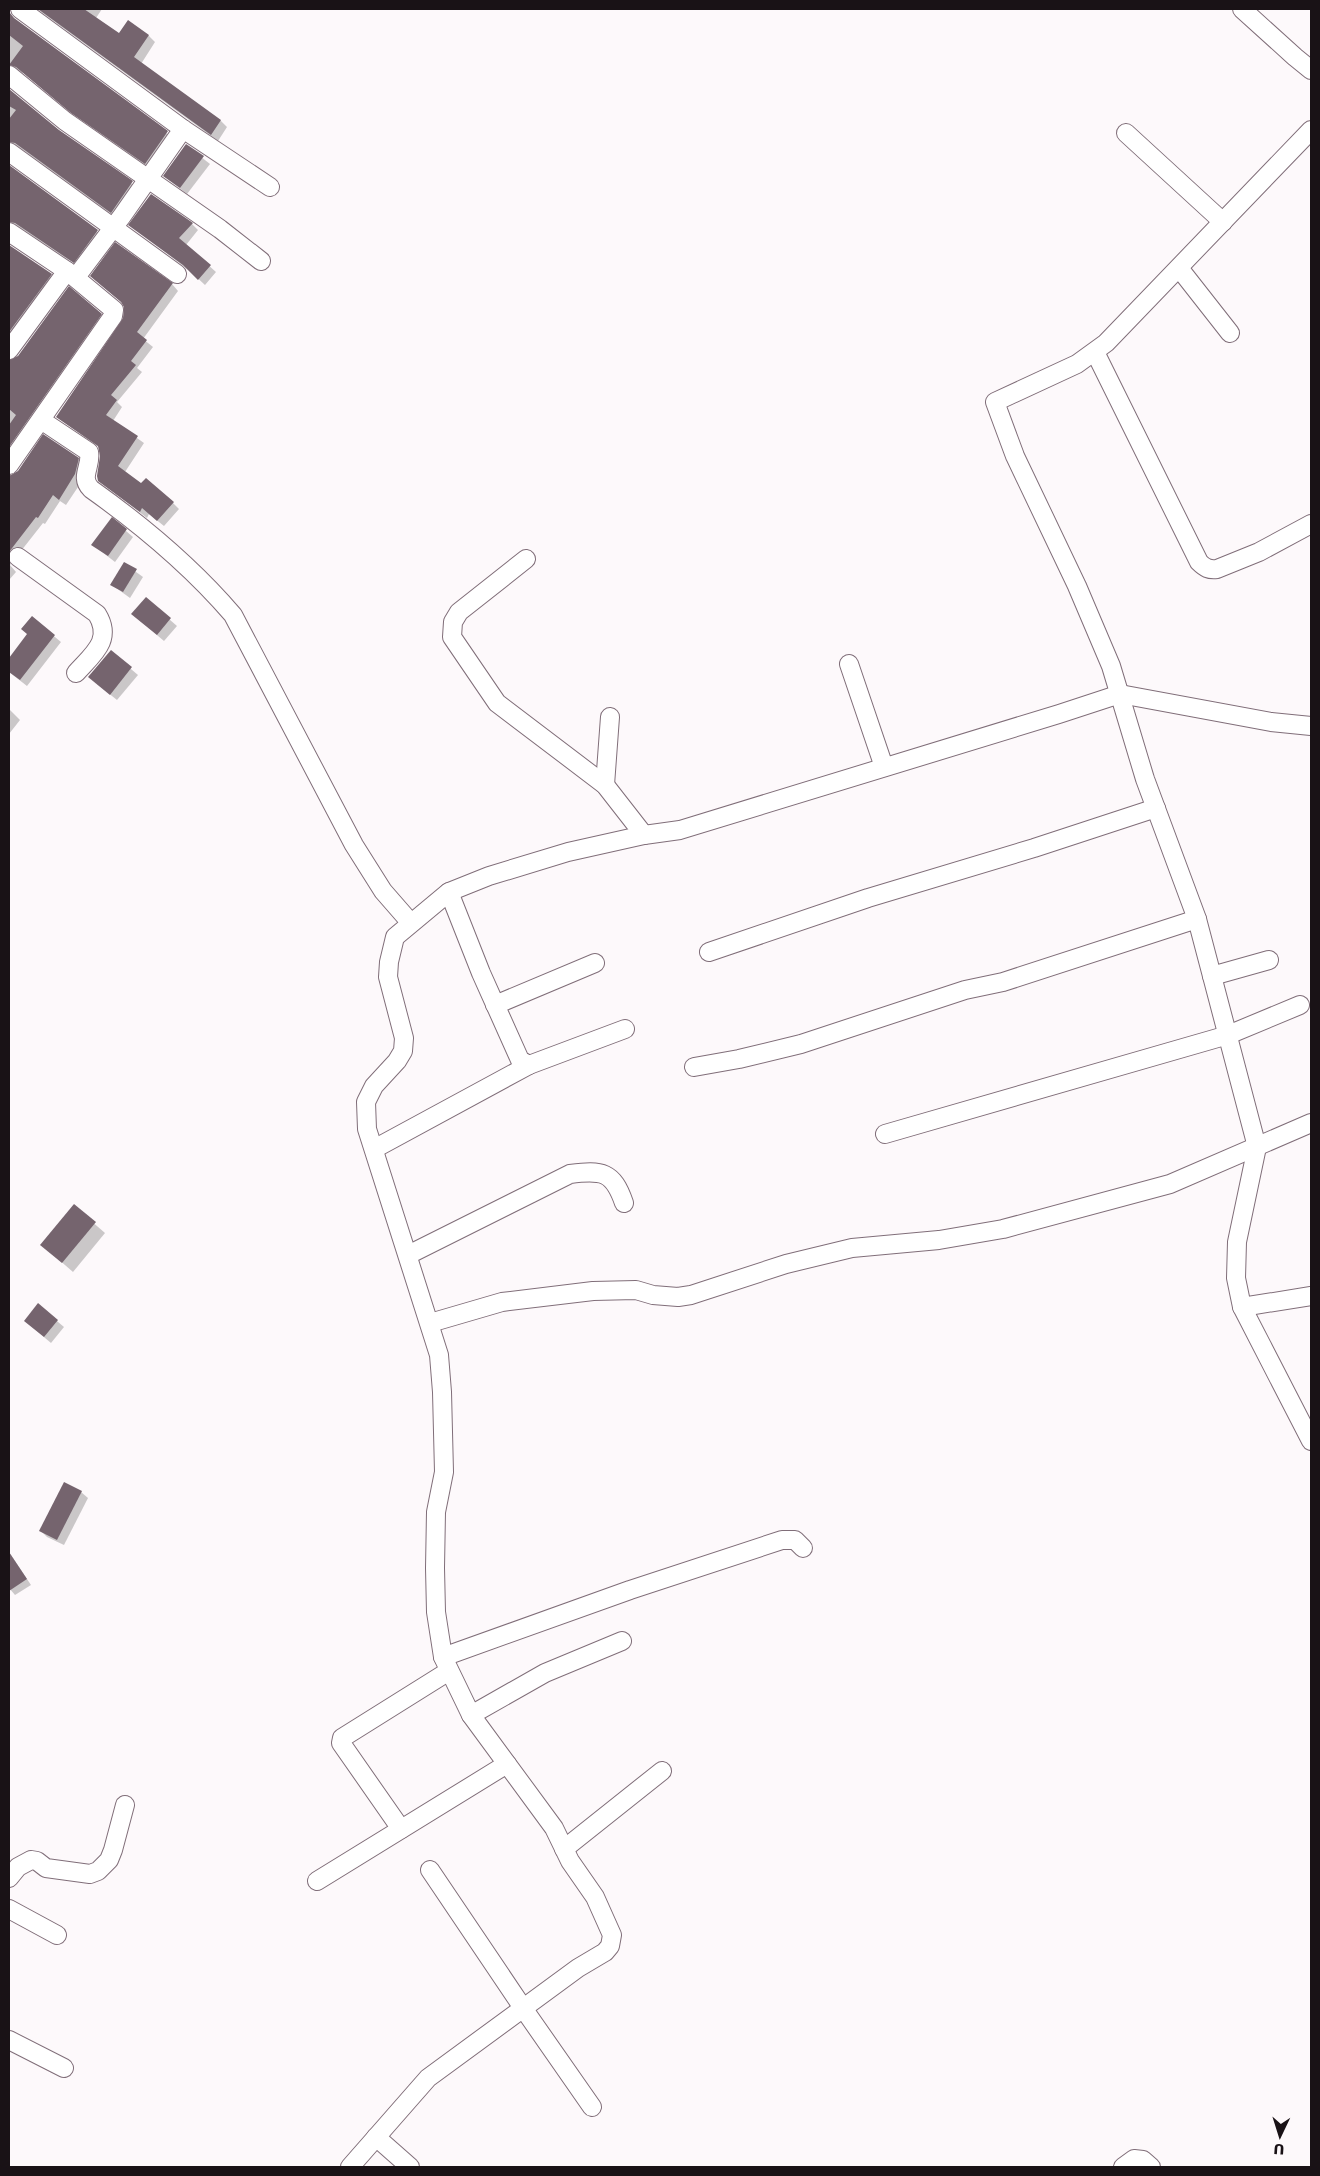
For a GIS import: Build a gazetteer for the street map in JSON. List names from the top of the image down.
{
  "north": "bottom"
}
